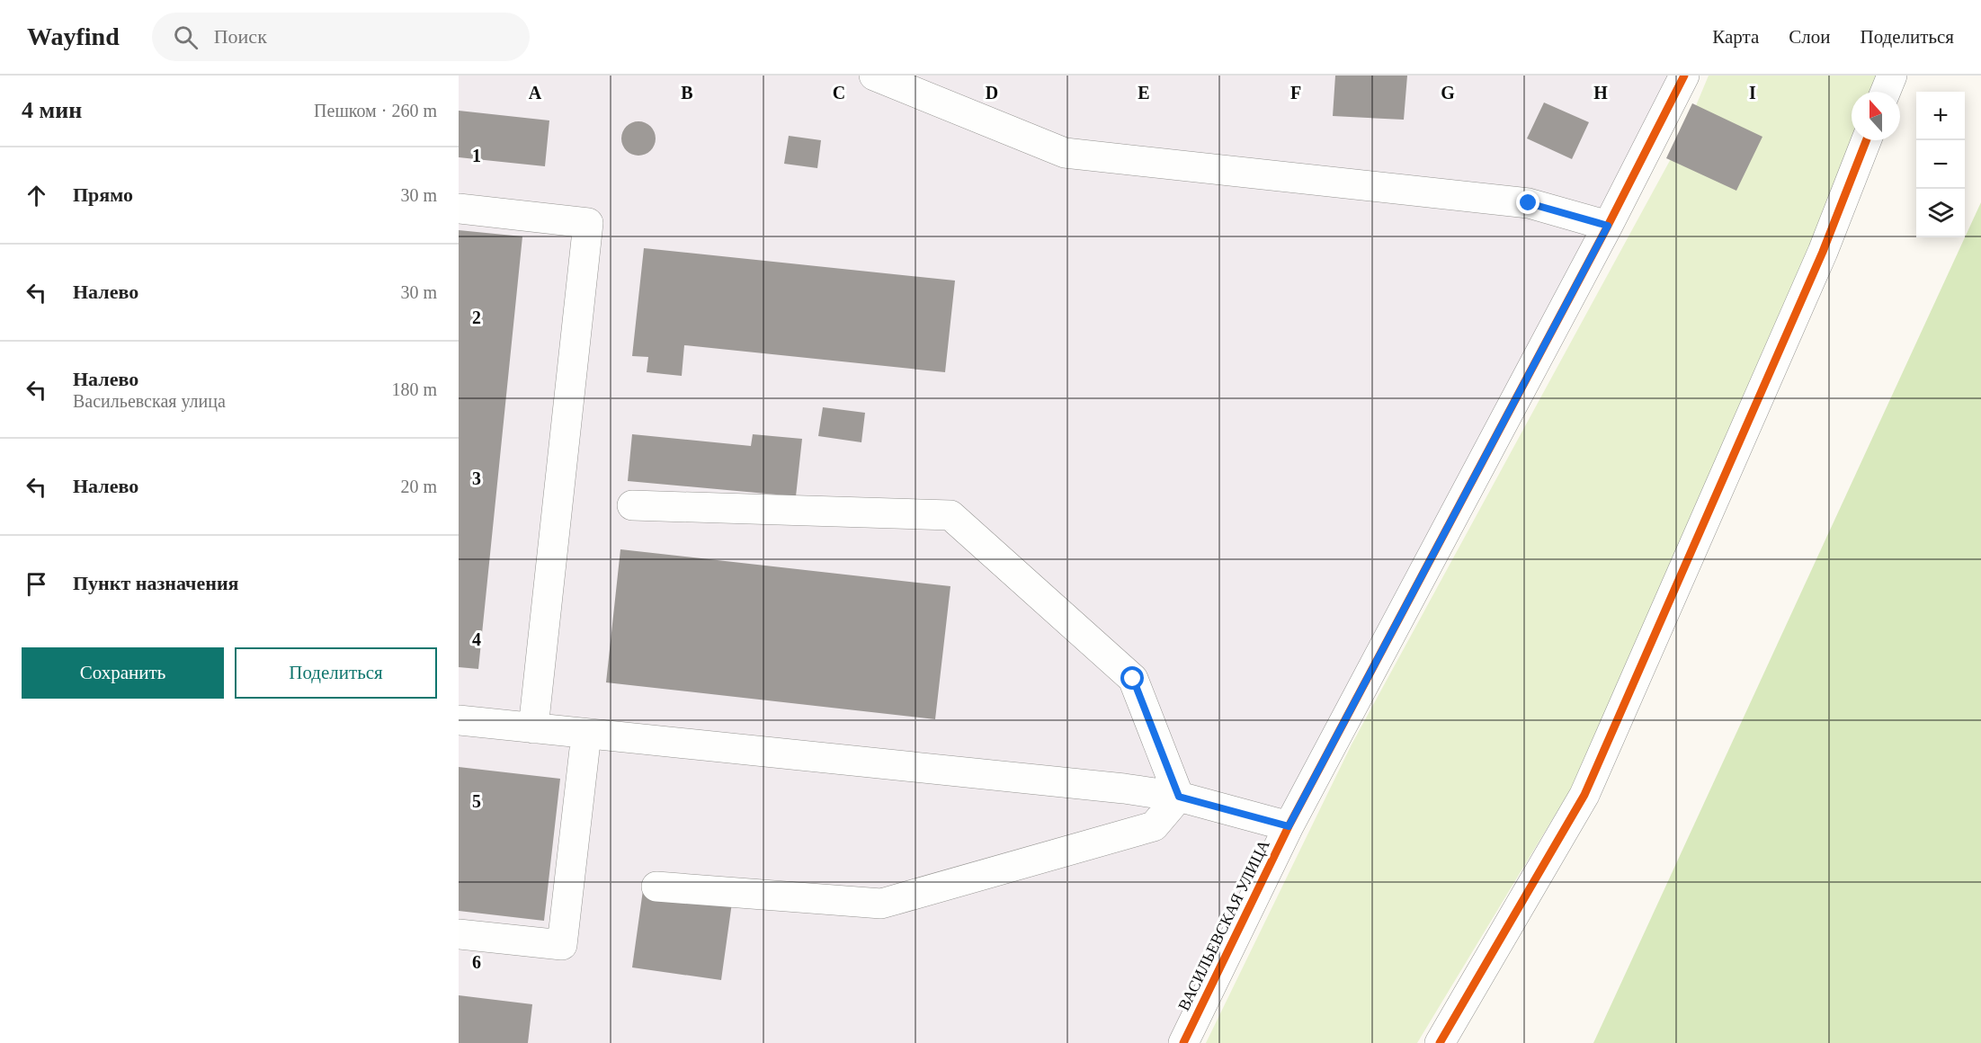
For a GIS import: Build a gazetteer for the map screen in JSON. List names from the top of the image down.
{
  "streets": {
    "street": ["ВАСИЛЬЕВСКАЯ УЛИЦА"]
  },
  "north": "top",
  "page": {
    "header": "Wayfind",
    "search": "Поиск",
    "nav": ["Карта", "Слои", "Поделиться"],
    "heading": ["4 мин", "Пешком · 260 m"],
    "map_buttons": ["+", "−"],
    "list": [
      ["Прямо", "30 m"],
      ["Налево", "30 m"],
      ["Налево", "Васильевская улица", "180 m"],
      ["Налево", "20 m"],
      "Пункт назначения"
    ],
    "buttons": ["Сохранить", "Поделиться"]
  },
  "grid": {
    "columns": [
      "A",
      "B",
      "C",
      "D",
      "E",
      "F",
      "G",
      "H",
      "I"
    ],
    "rows": [
      "1",
      "2",
      "3",
      "4",
      "5",
      "6"
    ]
  }
}
